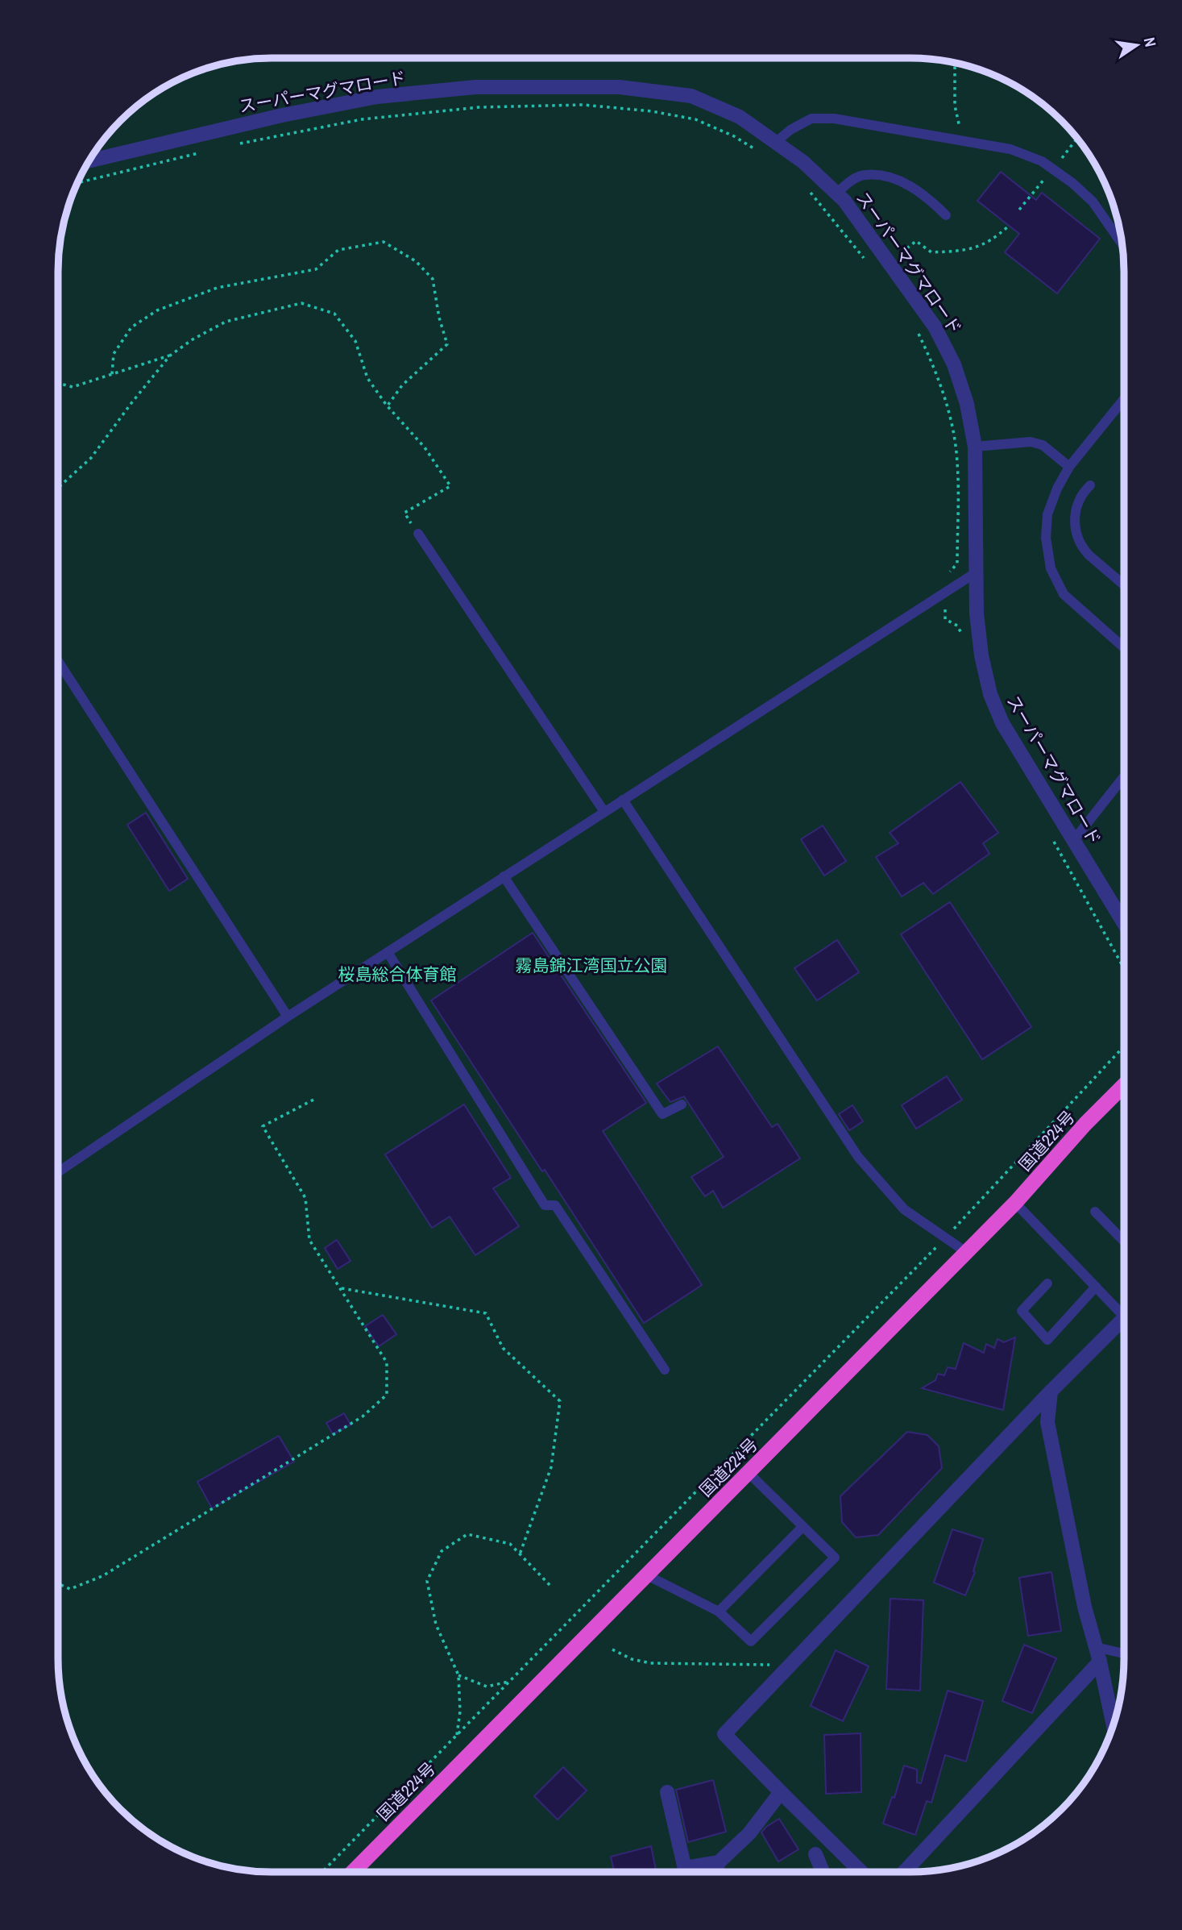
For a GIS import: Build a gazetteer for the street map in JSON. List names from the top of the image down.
{
  "streets": {
    "highway": ["国道224号"],
    "street": ["スーパーマグマロード"]
  },
  "parks": ["霧島錦江湾国立公園", "桜島総合体育館"],
  "north": "right"
}
